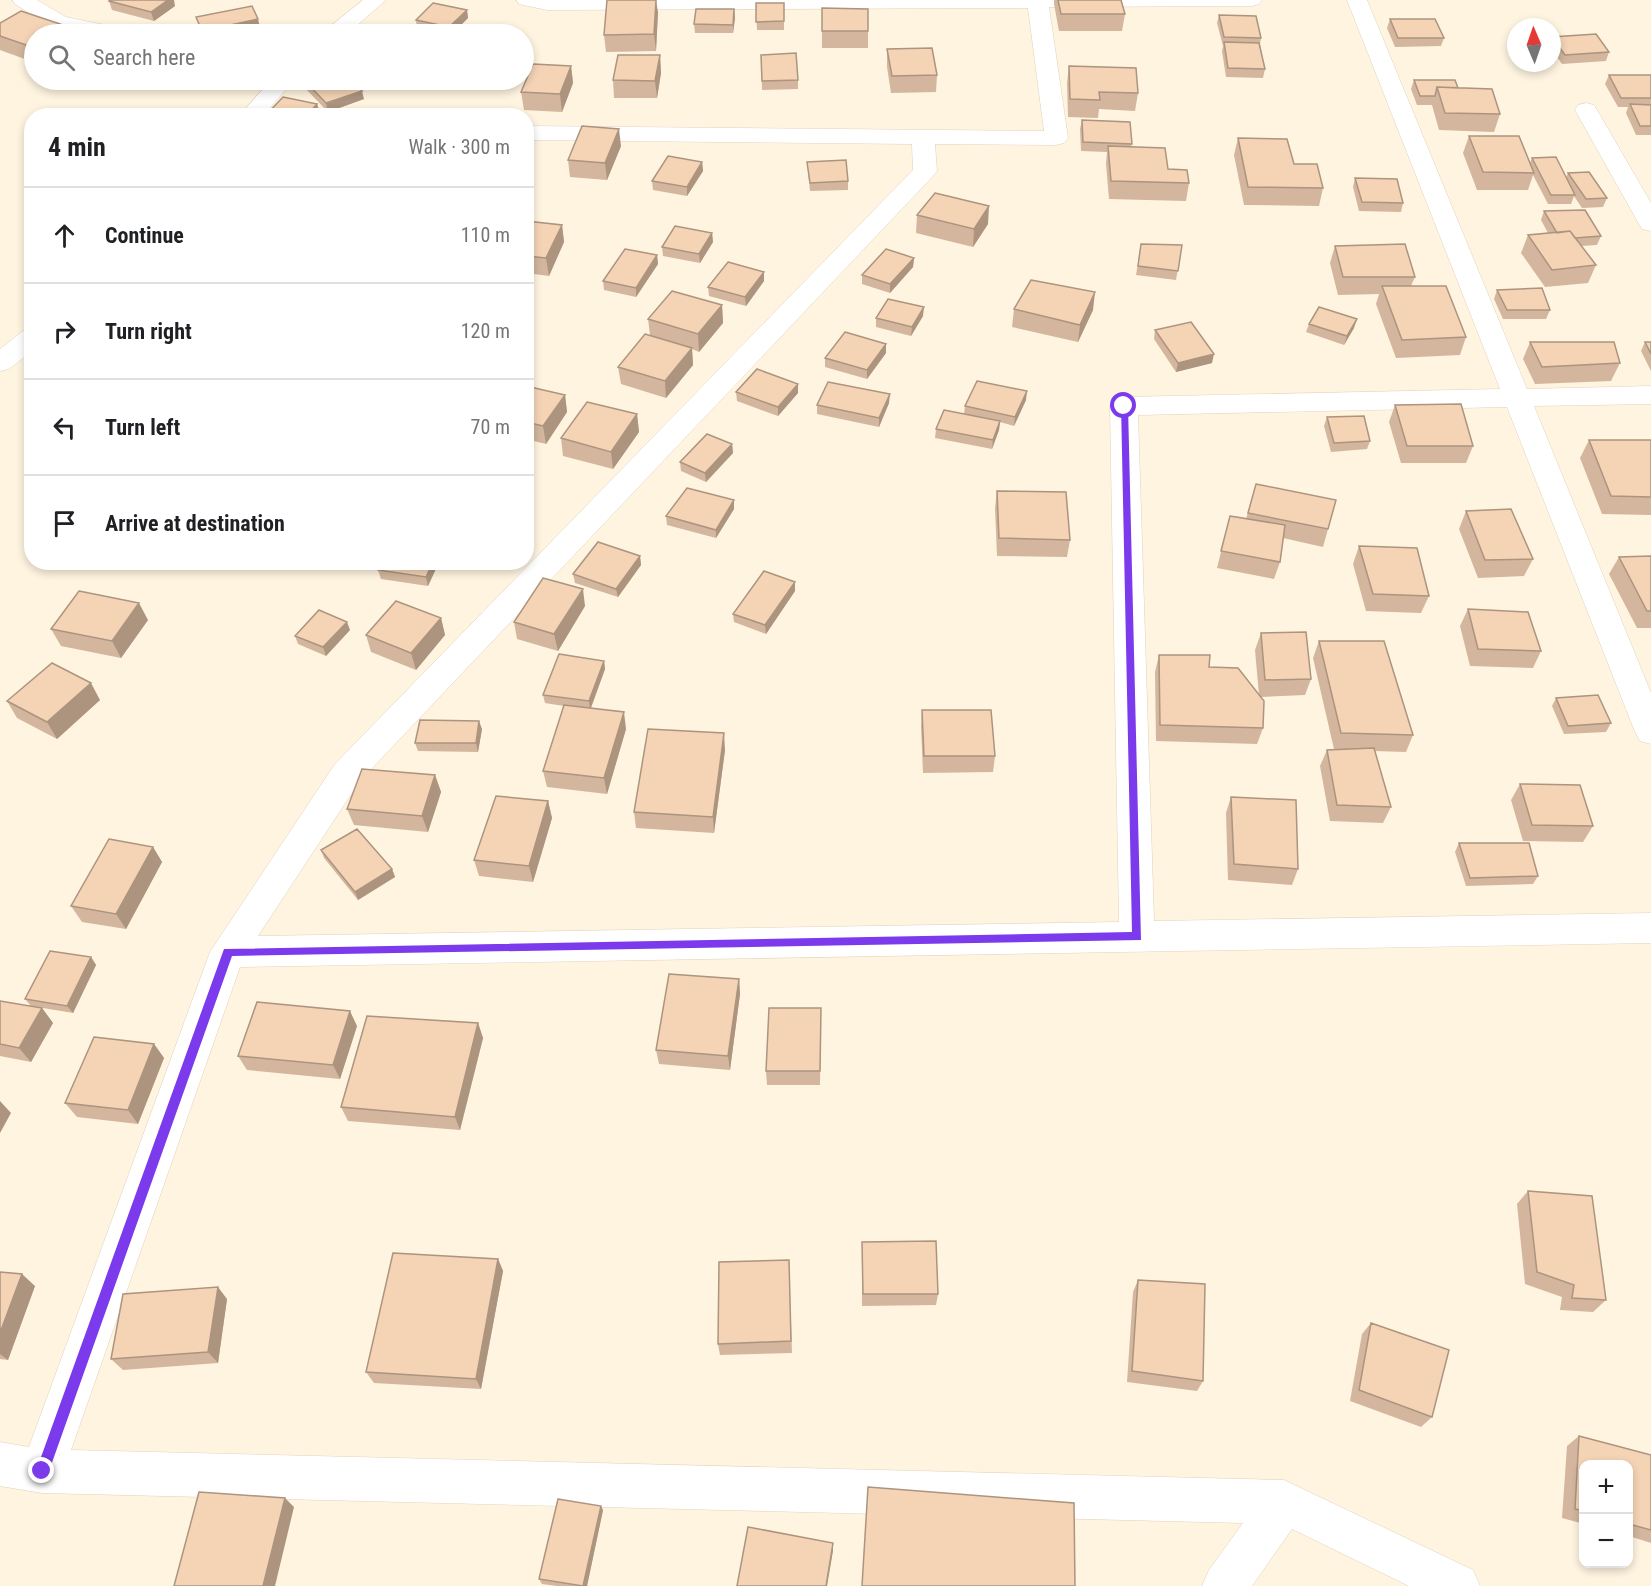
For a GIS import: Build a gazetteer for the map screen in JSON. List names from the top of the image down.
{
  "north": "top",
  "page": {
    "search": "Search here",
    "heading": ["4 min", "Walk · 300 m"],
    "list": [
      ["Continue", "110 m"],
      ["Turn right", "120 m"],
      ["Turn left", "70 m"],
      "Arrive at destination"
    ],
    "map_buttons": ["+", "−"]
  }
}
